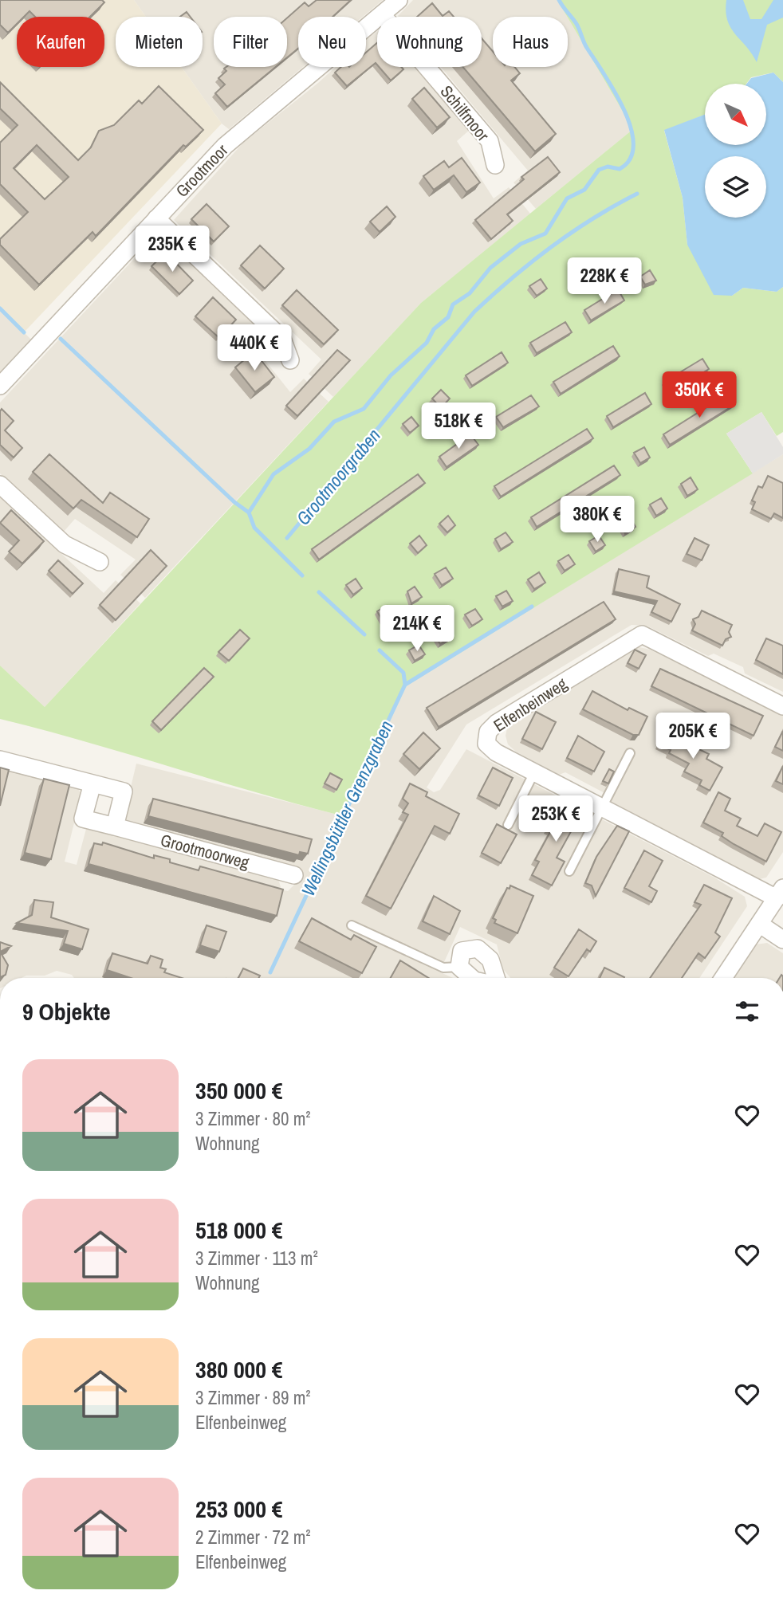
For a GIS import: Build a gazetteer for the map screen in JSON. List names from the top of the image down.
{
  "streets": {
    "street": [
      "Schilfmoor",
      "Grootmoor",
      "Elfenbeinweg",
      "Grootmoorweg"
    ]
  },
  "crossings": [
    ["Schilfmoor", "Grootmoor"]
  ],
  "water": ["Grootmoorgraben", "Wellingsbüttler Grenzgraben"],
  "north": "bottom right",
  "page": {
    "chip": [
      "Kaufen",
      "Mieten",
      "Filter",
      "Neu",
      "Wohnung",
      "Haus"
    ],
    "price": [
      "235K €",
      "228K €",
      "440K €",
      "350K €",
      "518K €",
      "380K €",
      "214K €",
      "205K €",
      "253K €"
    ],
    "heading": "9 Objekte",
    "list": [
      {
        "name": "350 000 €",
        "note": "3 Zimmer · 80 m² · Wohnung"
      },
      {
        "name": "518 000 €",
        "note": "3 Zimmer · 113 m² · Wohnung"
      },
      {
        "name": "380 000 €",
        "note": "3 Zimmer · 89 m² · Elfenbeinweg"
      },
      {
        "name": "253 000 €",
        "note": "2 Zimmer · 72 m² · Elfenbeinweg"
      }
    ]
  }
}
